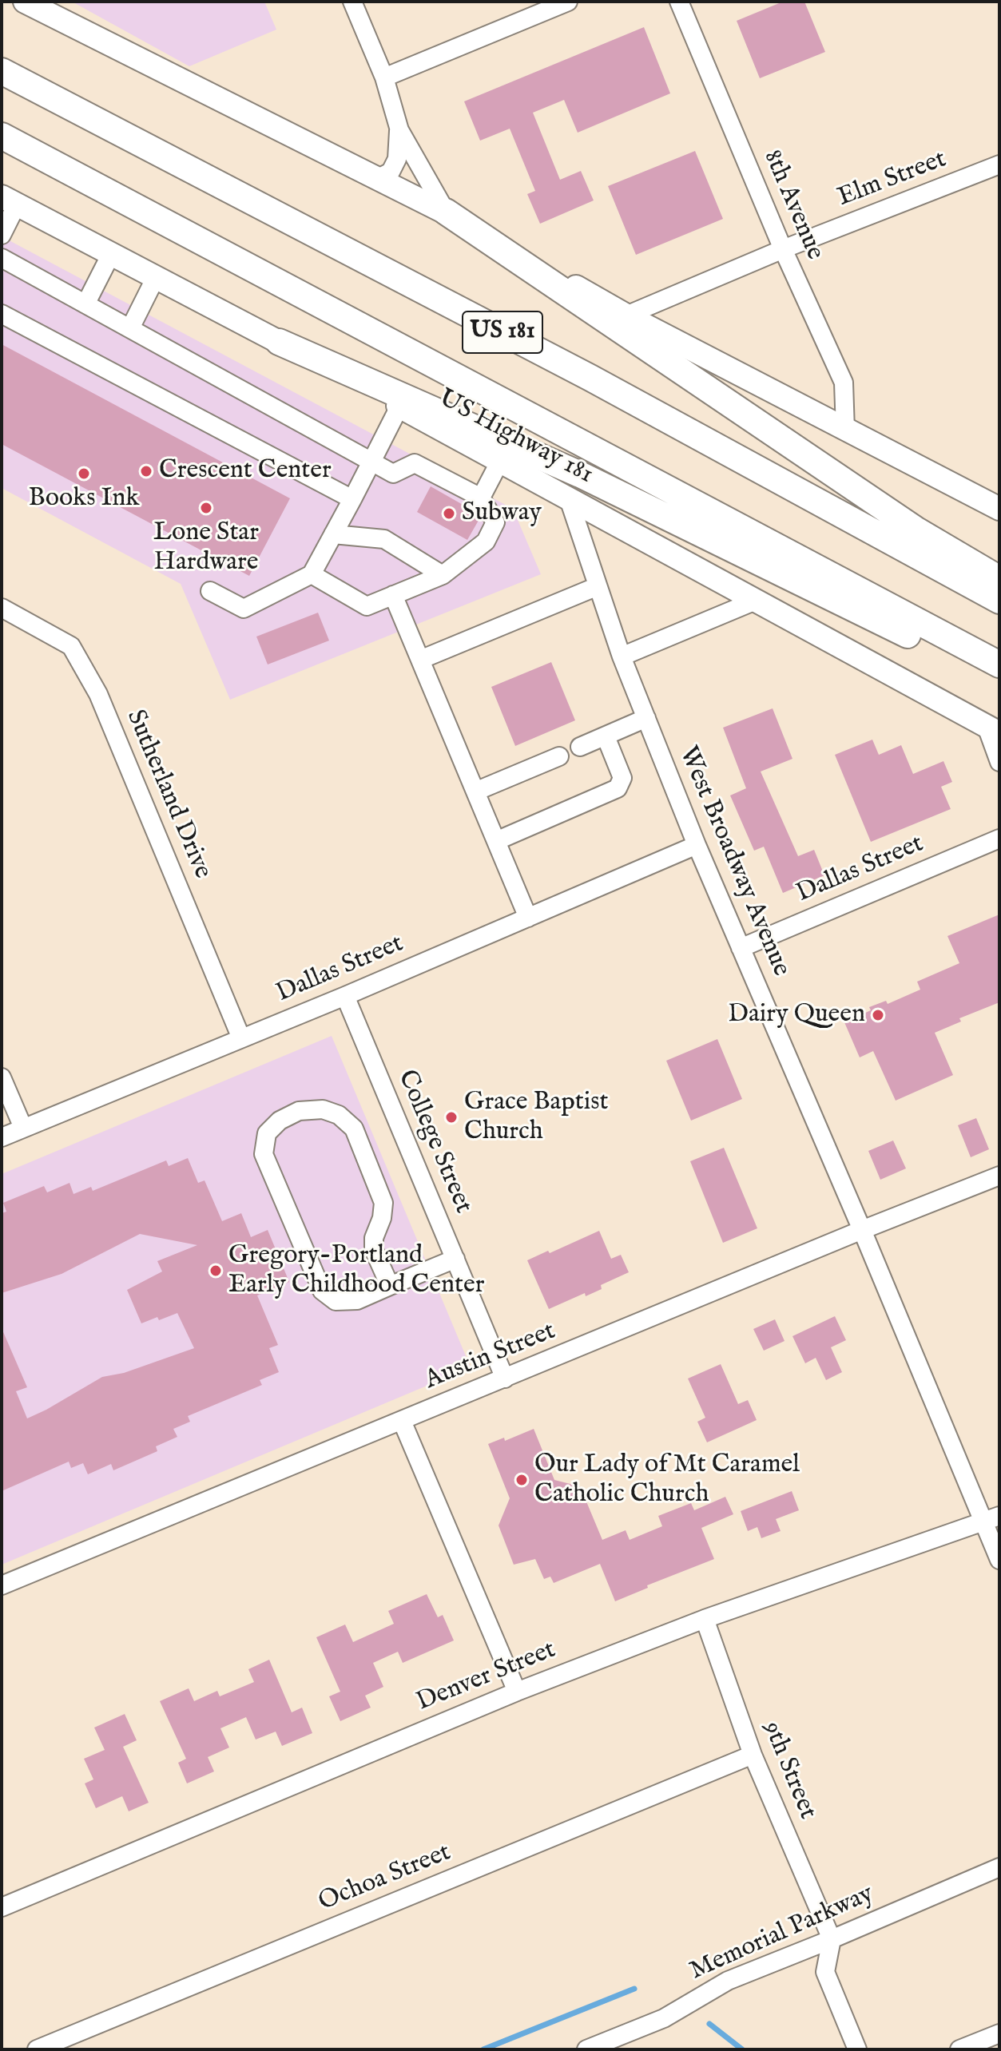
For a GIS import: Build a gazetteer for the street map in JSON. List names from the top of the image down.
{
  "streets": {
    "highway": ["US 181"],
    "main road": ["US Highway 181"],
    "street": [
      "Elm Street",
      "8th Avenue",
      "Sutherland Drive",
      "West Broadway Avenue",
      "Dallas Street",
      "College Street",
      "Austin Street",
      "Denver Street",
      "9th Street",
      "Ochoa Street",
      "Memorial Parkway"
    ]
  },
  "crossings": [
    ["Elm Street", "8th Avenue"],
    ["US Highway 181", "West Broadway Avenue"],
    ["Sutherland Drive", "Dallas Street"],
    ["West Broadway Avenue", "Dallas Street"],
    ["West Broadway Avenue", "Austin Street"],
    ["West Broadway Avenue", "Denver Street"],
    ["Dallas Street", "College Street"],
    ["College Street", "Austin Street"],
    ["Denver Street", "9th Street"],
    ["9th Street", "Ochoa Street"],
    ["9th Street", "Memorial Parkway"]
  ],
  "places": [
    "Crescent Center",
    "Books Ink",
    "Lone Star Hardware",
    "Subway",
    "Dairy Queen",
    "Grace Baptist Church",
    "Gregory-Portland Early Childhood Center",
    "Our Lady of Mt Caramel Catholic Church"
  ]
}
